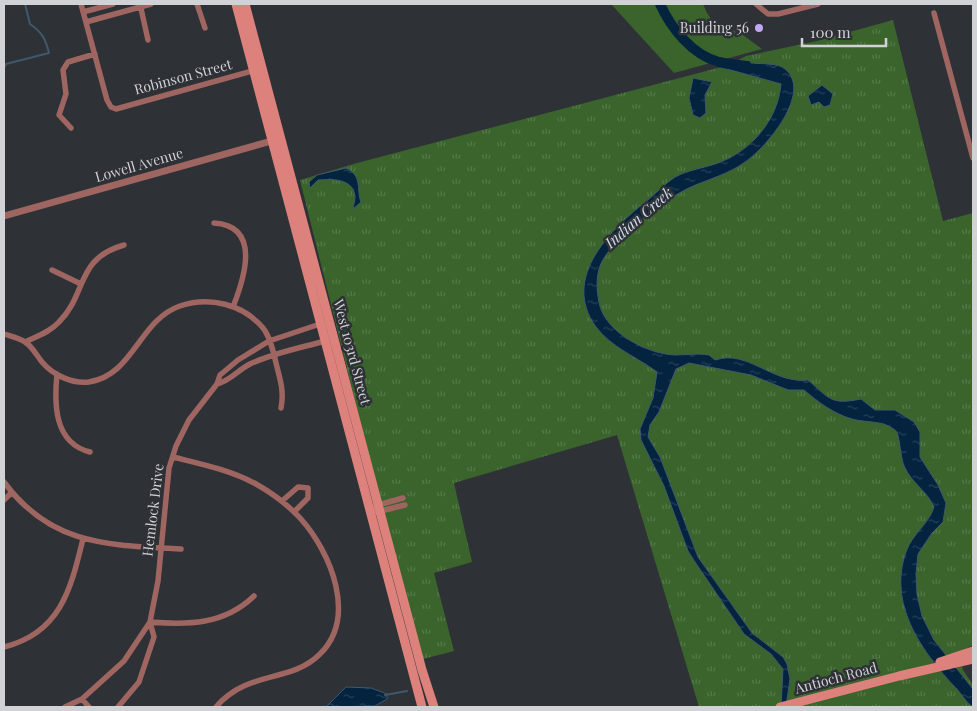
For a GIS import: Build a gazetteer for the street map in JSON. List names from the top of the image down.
{
  "streets": {
    "main road": ["West 103rd Street", "Antioch Road"],
    "street": ["Robinson Street", "Lowell Avenue", "Hemlock Drive"]
  },
  "crossings": [
    ["Robinson Street", "West 103rd Street"],
    ["Lowell Avenue", "West 103rd Street"],
    ["West 103rd Street", "Hemlock Drive"]
  ],
  "water": ["Indian Creek"],
  "places": ["Building 56"],
  "scale_bar": "100 m"
}
